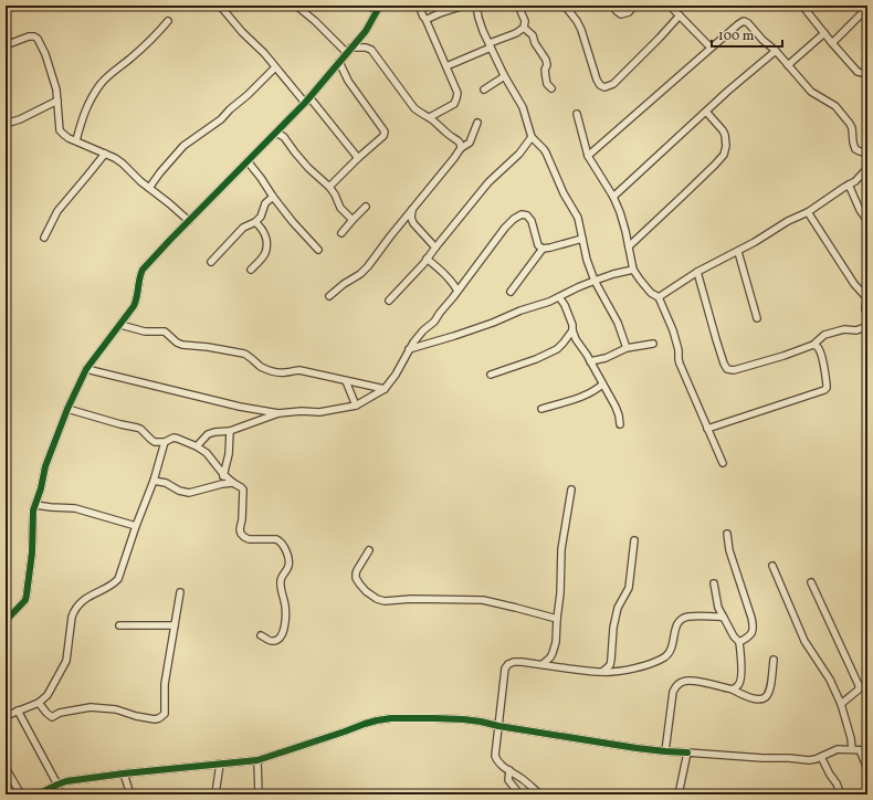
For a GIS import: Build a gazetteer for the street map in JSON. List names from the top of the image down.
{
  "scale_bar": "100 m"
}
